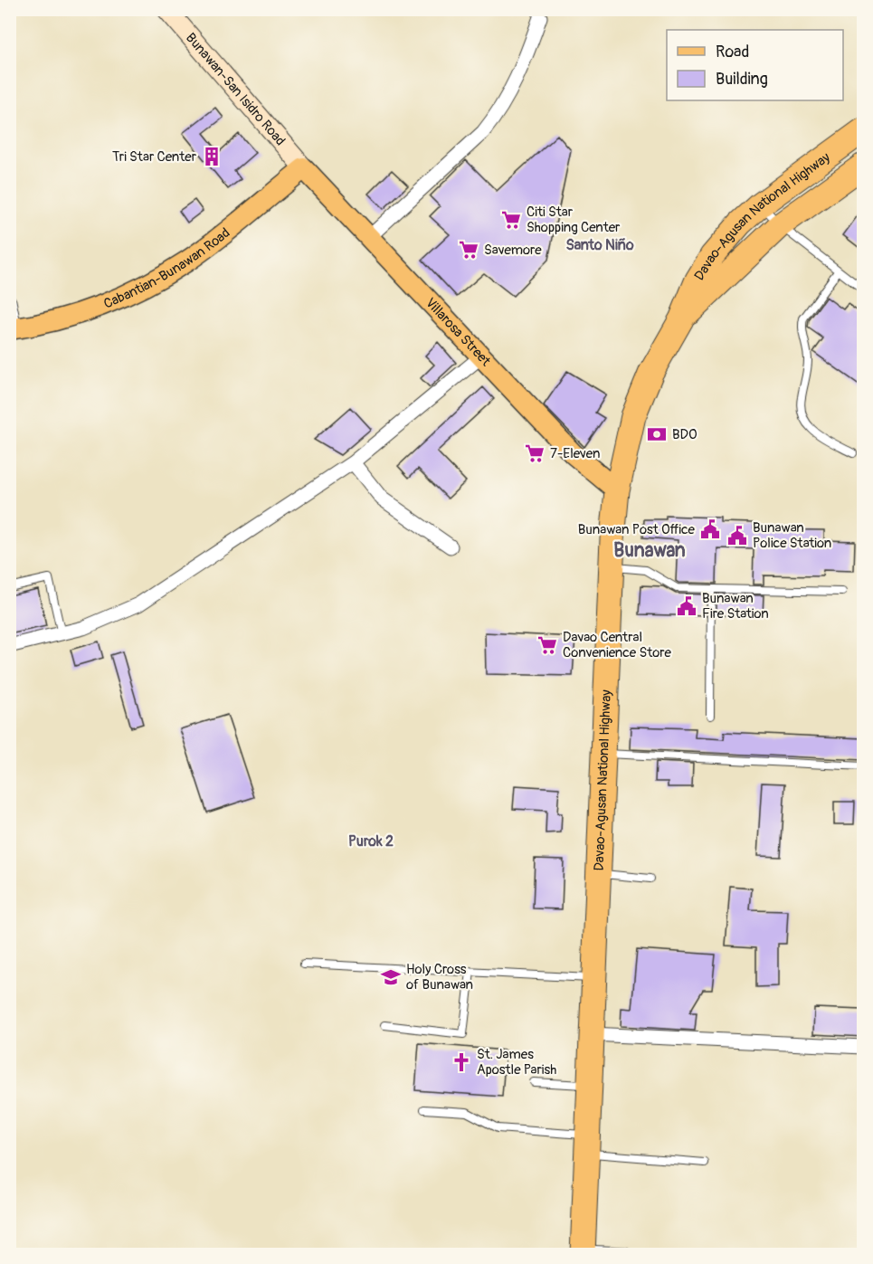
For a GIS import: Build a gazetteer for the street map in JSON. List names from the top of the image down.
{
  "streets": {
    "highway": ["Davao-Agusan National Highway"],
    "main road": ["Bunawan-San Isidro Road", "Cabantian-Bunawan Road", "Villarosa Street"]
  },
  "crossings": [
    ["Bunawan-San Isidro Road", "Cabantian-Bunawan Road"],
    ["Bunawan-San Isidro Road", "Villarosa Street"],
    ["Davao-Agusan National Highway", "Villarosa Street"],
    ["Cabantian-Bunawan Road", "Villarosa Street"]
  ],
  "districts": ["Santo Niño", "Bunawan", "Purok 2"],
  "places": {
    "building": ["Tri Star Center"],
    "supermarket": [
      "Citi Star Shopping Center",
      "Savemore",
      "7-Eleven",
      "Davao Central Convenience Store"
    ],
    "bank": ["BDO"],
    "public building": ["Bunawan Post Office", "Bunawan Police Station", "Bunawan Fire Station"],
    "school or university": ["Holy Cross of Bunawan"],
    "church": ["St. James Apostle Parish"]
  },
  "legend": ["Road", "Building"]
}
